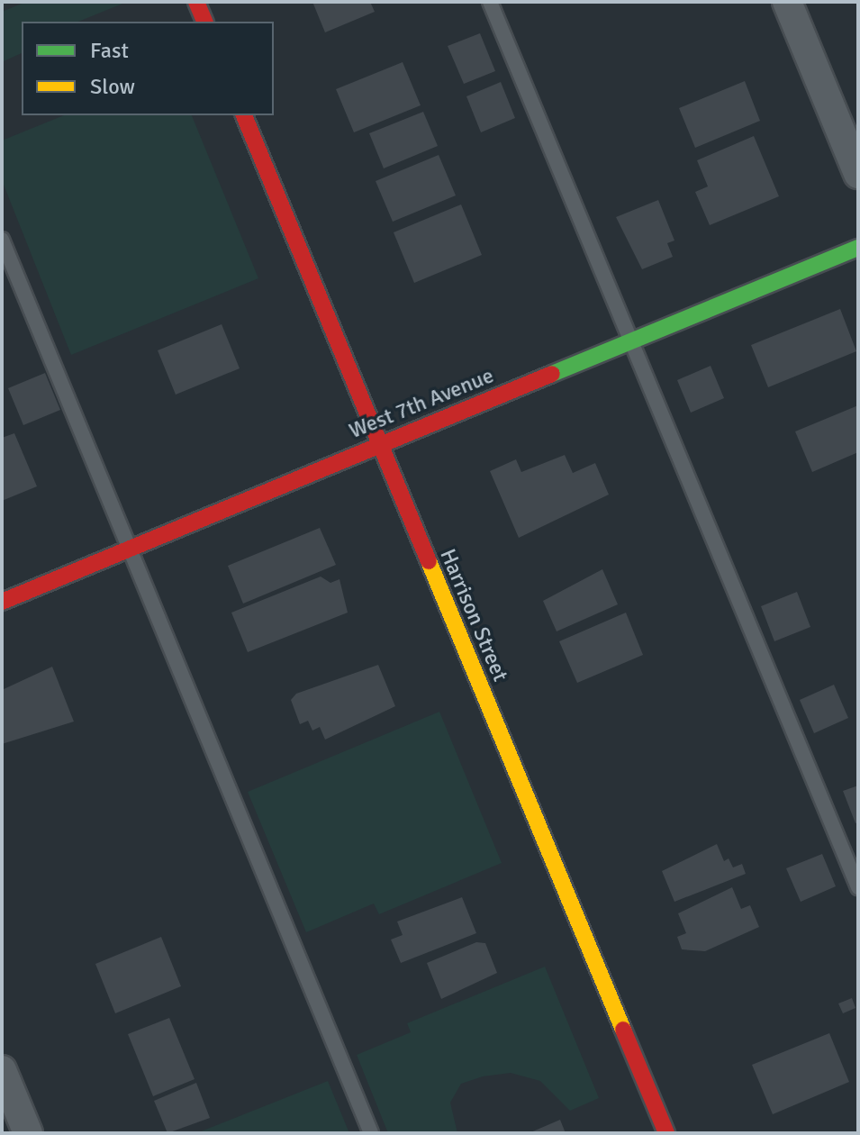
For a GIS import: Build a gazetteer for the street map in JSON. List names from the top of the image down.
{
  "streets": {
    "street": ["West 7th Avenue", "Harrison Street"]
  },
  "crossings": [
    ["West 7th Avenue", "Harrison Street"]
  ],
  "legend": ["Fast", "Slow"]
}
